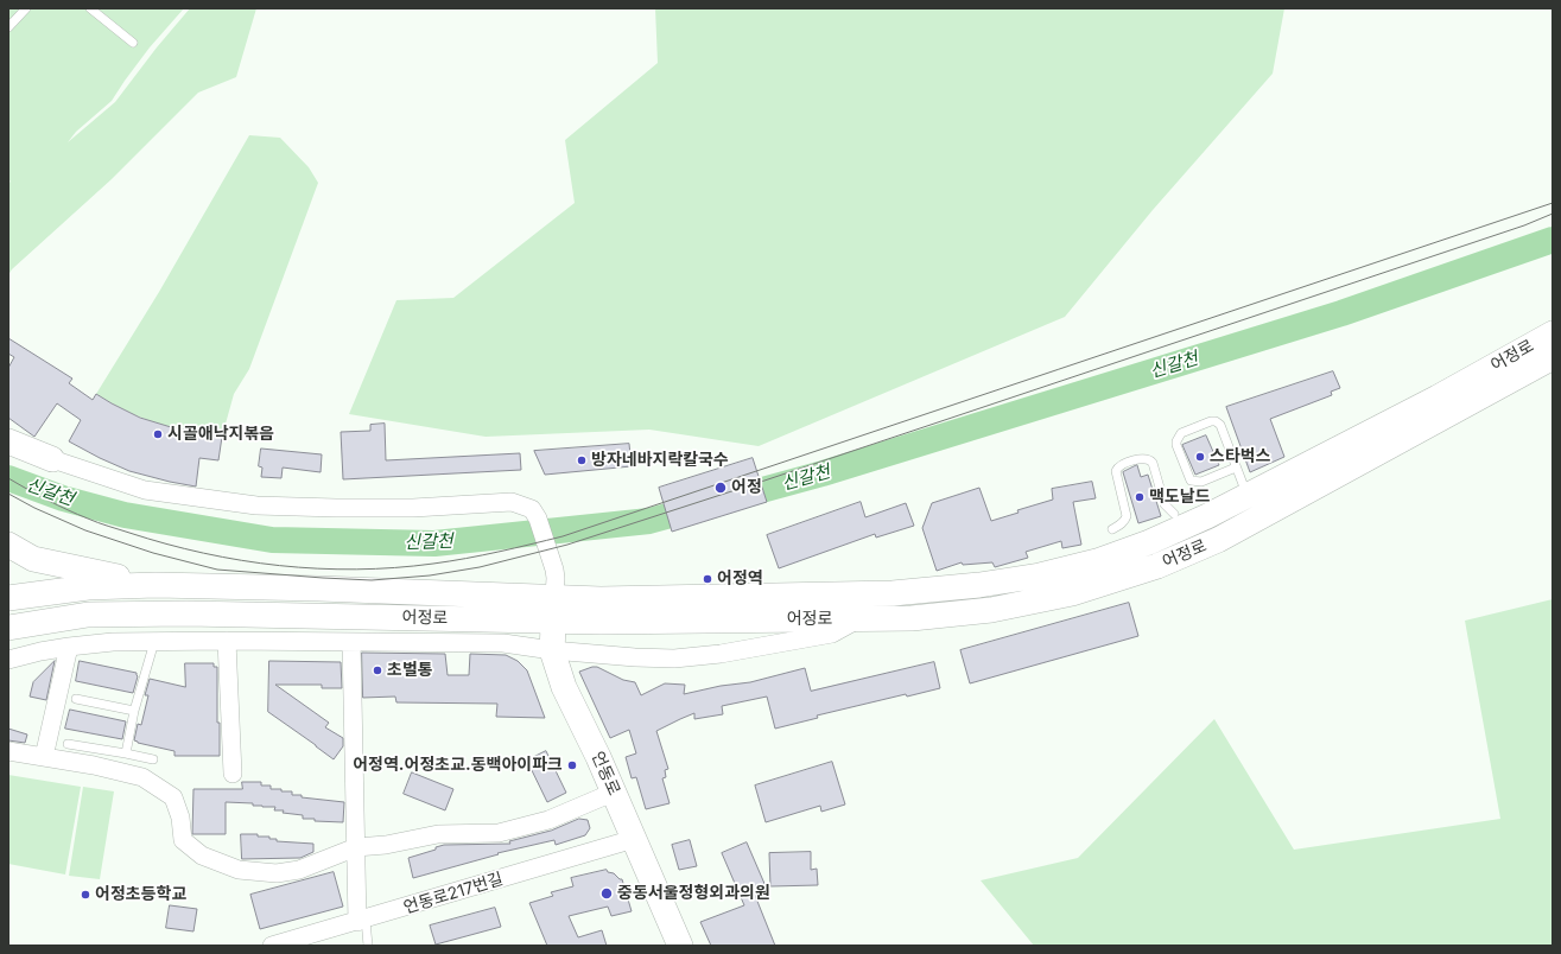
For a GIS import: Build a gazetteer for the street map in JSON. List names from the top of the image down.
{
  "streets": {
    "main road": ["어정로", "언동로"],
    "street": ["언동로217번길"]
  },
  "crossings": [
    ["어정로", "언동로"],
    ["언동로", "언동로217번길"]
  ],
  "water": ["신갈천"],
  "places": [
    "시골애낙지볶음",
    "스타벅스",
    "방자네바지락칼국수",
    "어정",
    "맥도날드",
    "어정역",
    "초벌통",
    "어정역.어정초교.동백아이파크",
    "중동서울정형외과의원",
    "어정초등학교"
  ]
}
